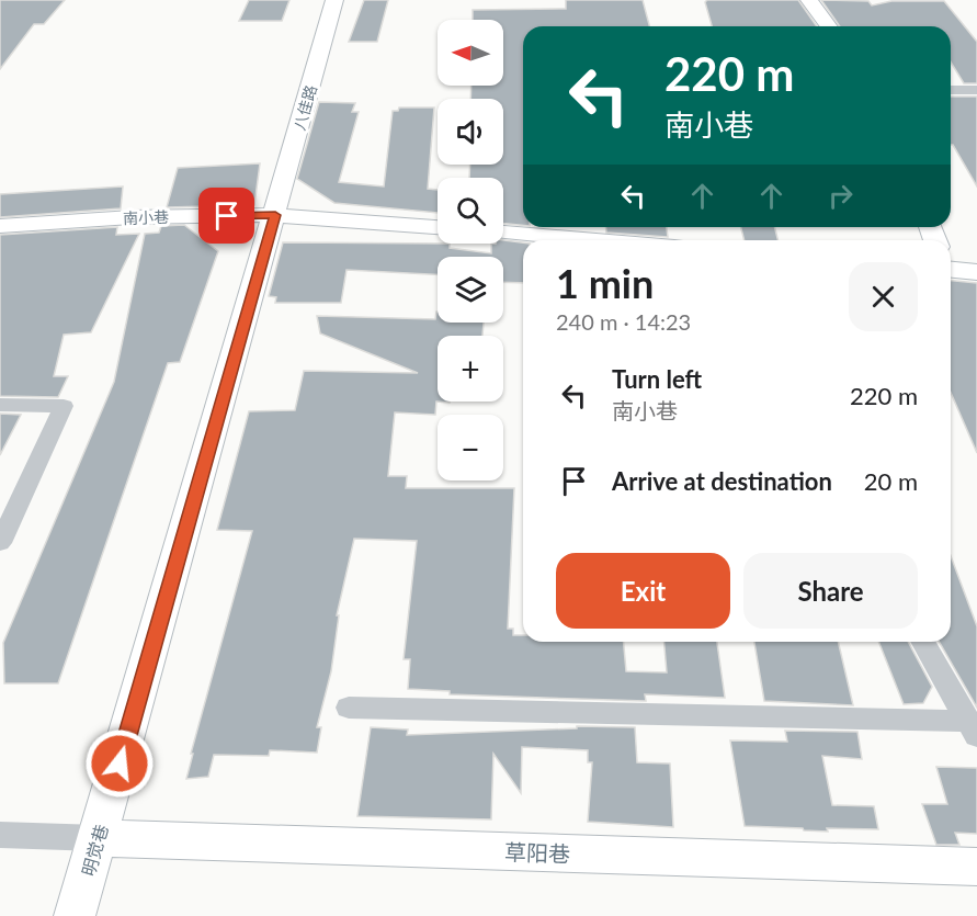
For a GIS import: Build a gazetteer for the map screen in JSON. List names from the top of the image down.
{
  "streets": {
    "street": [
      "八佳路",
      "南小巷",
      "明觉巷",
      "草阳巷"
    ]
  },
  "crossings": [
    ["八佳路", "南小巷"],
    ["八佳路", "明觉巷"],
    ["南小巷", "明觉巷"],
    ["明觉巷", "草阳巷"]
  ],
  "north": "left",
  "page": {
    "map_buttons": ["+", "−"],
    "turn": ["220 m", "南小巷"],
    "heading": ["1 min", "240 m · 14:23"],
    "list": [
      {
        "name": "Turn left",
        "note": "南小巷",
        "value": "220 m"
      },
      {
        "name": "Arrive at destination",
        "value": "20 m"
      }
    ],
    "buttons": ["Exit", "Share"]
  }
}
